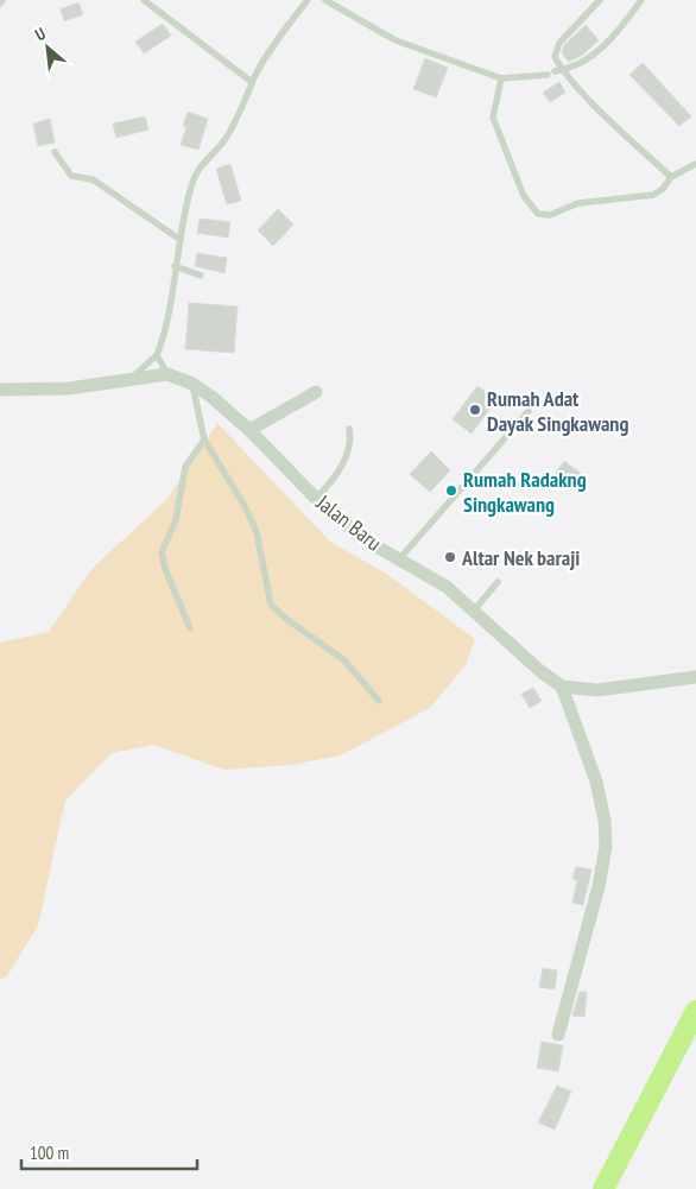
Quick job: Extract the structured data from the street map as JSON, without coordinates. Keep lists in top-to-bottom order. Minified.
{"streets":{"street":["Jalan Baru"]},"places":["Rumah Adat Dayak Singkawang","Rumah Radakng Singkawang","Altar Nek baraji"],"scale_bar":"100 m","north":"top left"}
